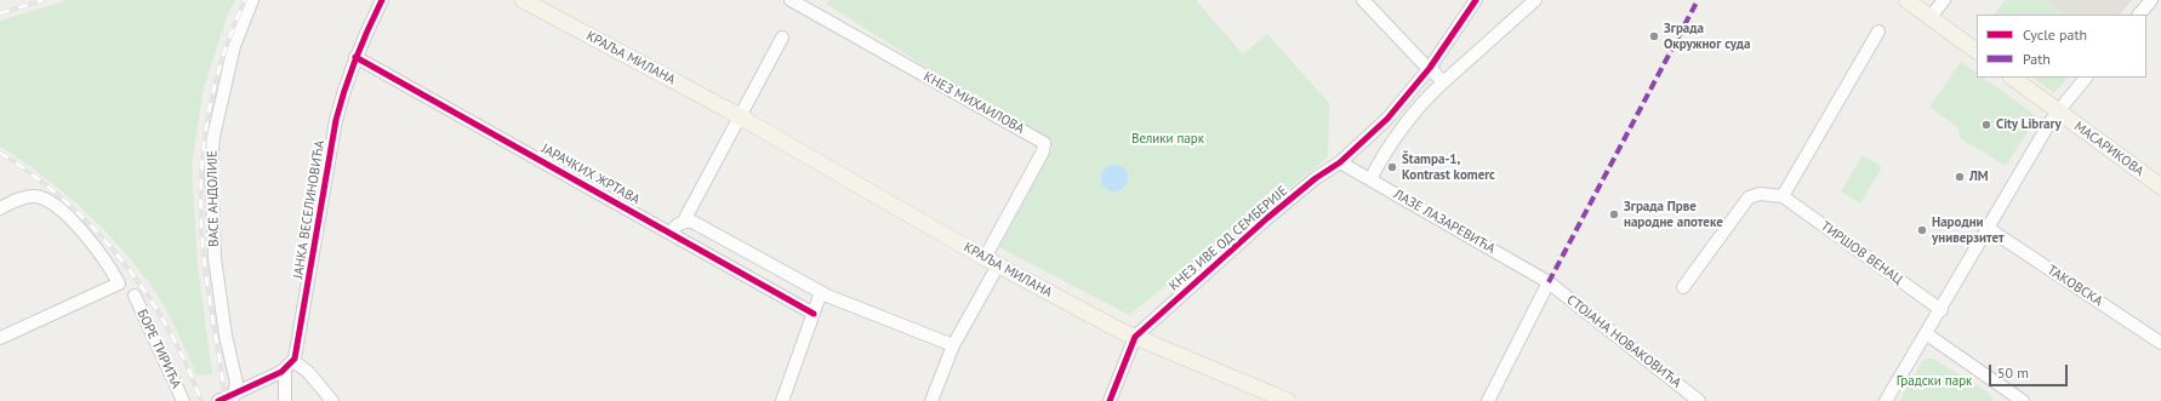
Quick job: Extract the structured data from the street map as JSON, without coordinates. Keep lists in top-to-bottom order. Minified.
{"streets":{"main road":["КРАЉА МИЛАНА","МАСАРИКОВА"],"street":["КНЕЗ МИХАИЛОВА","ЈАРАЧКИХ ЖРТАВА","ВАСЕ АНДОЛИЈЕ","ЈАНКА ВЕСЕЛИНОВИЋА","ЛАЗЕ ЛАЗАРЕВИЋА","КНЕЗ ИВЕ ОД СЕМБЕРИЈЕ","ТИРШОВ ВЕНАЦ","ТАКОВСКА","СТОЈАНА НОВАКОВИЋА","БОРЕ ТИРИЋА"]},"crossings":[["КРАЉА МИЛАНА","КНЕЗ МИХАИЛОВА"],["КРАЉА МИЛАНА","КНЕЗ ИВЕ ОД СЕМБЕРИЈЕ"],["ЈАРАЧКИХ ЖРТАВА","ЈАНКА ВЕСЕЛИНОВИЋА"],["ЛАЗЕ ЛАЗАРЕВИЋА","КНЕЗ ИВЕ ОД СЕМБЕРИЈЕ"],["ЛАЗЕ ЛАЗАРЕВИЋА","СТОЈАНА НОВАКОВИЋА"]],"parks":["Велики парк","Градски парк"],"places":["Зграда Окружног суда","City Library","Štampa-1, Kontrast komerc","ЛМ","Зграда Прве народне апотеке","Народни универзитет"],"legend":["Cycle path","Path"],"scale_bar":"50 m"}
